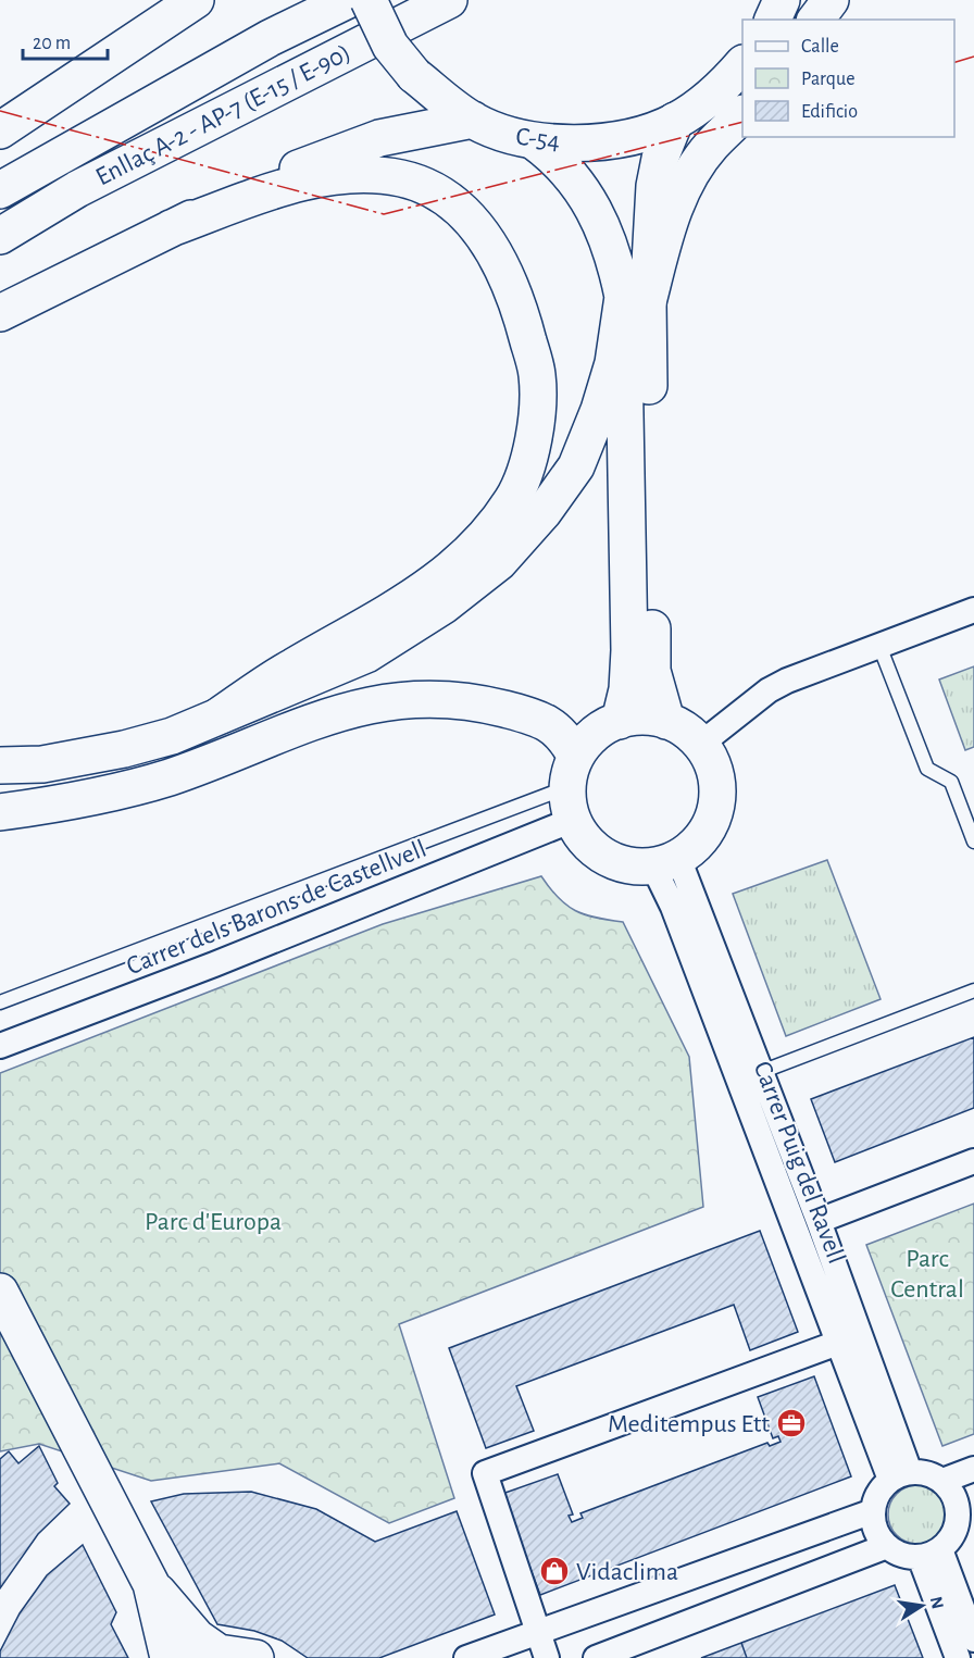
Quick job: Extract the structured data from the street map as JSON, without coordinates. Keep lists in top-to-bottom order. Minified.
{"streets":{"main road":["Enllaç A-2 - AP-7 (E-15 / E-90)","C-54"],"street":["Carrer dels Barons de Castellvell","Carrer Puig del Ravell"]},"crossings":[["Carrer dels Barons de Castellvell","Carrer Puig del Ravell"]],"parks":["Parc d'Europa","Parc Central"],"places":{"office":["Meditempus Ett"],"shop":["Vidaclima"]},"legend":["Calle","Parque","Edificio"],"scale_bar":"20 m","north":"right"}
